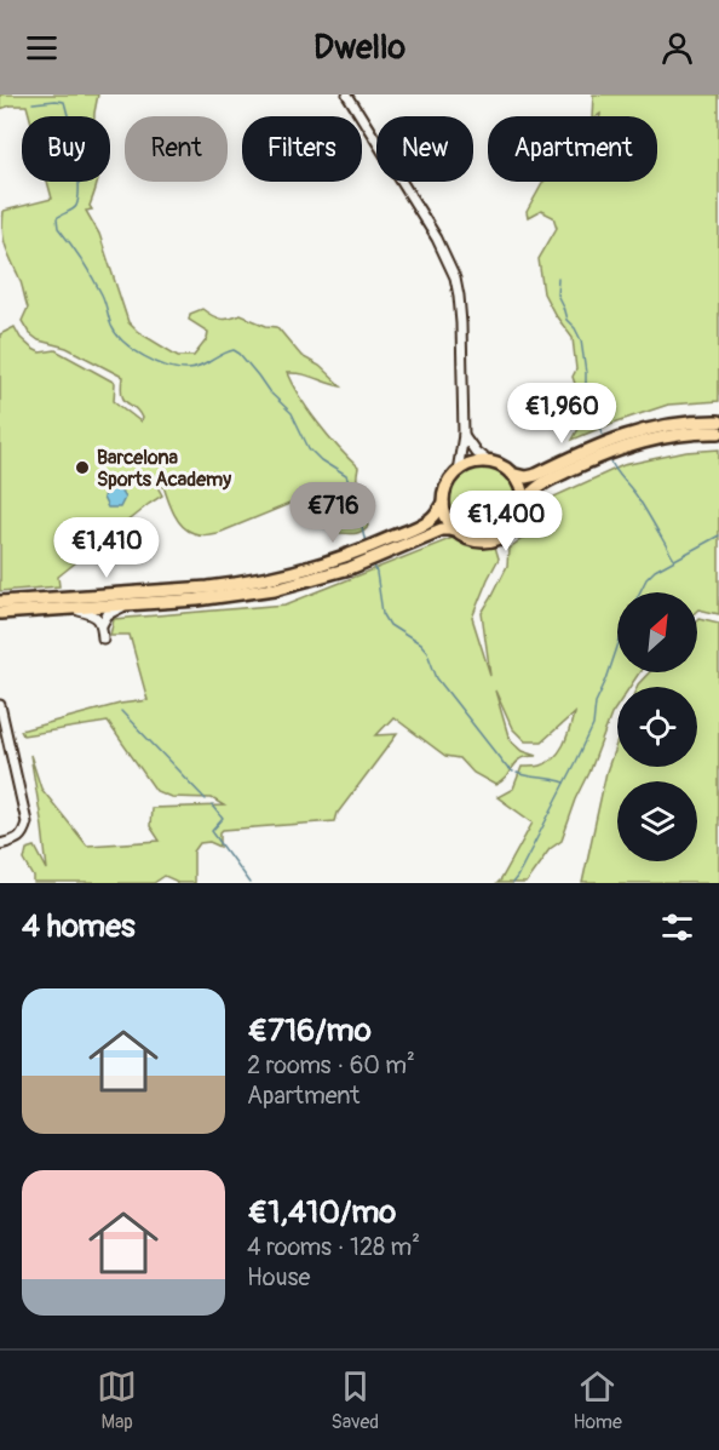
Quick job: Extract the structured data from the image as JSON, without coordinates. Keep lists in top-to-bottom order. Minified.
{"places":["Barcelona Sports Academy"],"north":"top right","page":{"header":"Dwello","chip":["Buy","Rent","Filters","New","Apartment"],"price":["€1,960","€716","€1,400","€1,410"],"heading":"4 homes","list":[{"name":"€716/mo","note":"2 rooms · 60 m² · Apartment"},{"name":"€1,410/mo","note":"4 rooms · 128 m² · House"}],"tabs":["Map","Saved","Home"]}}
